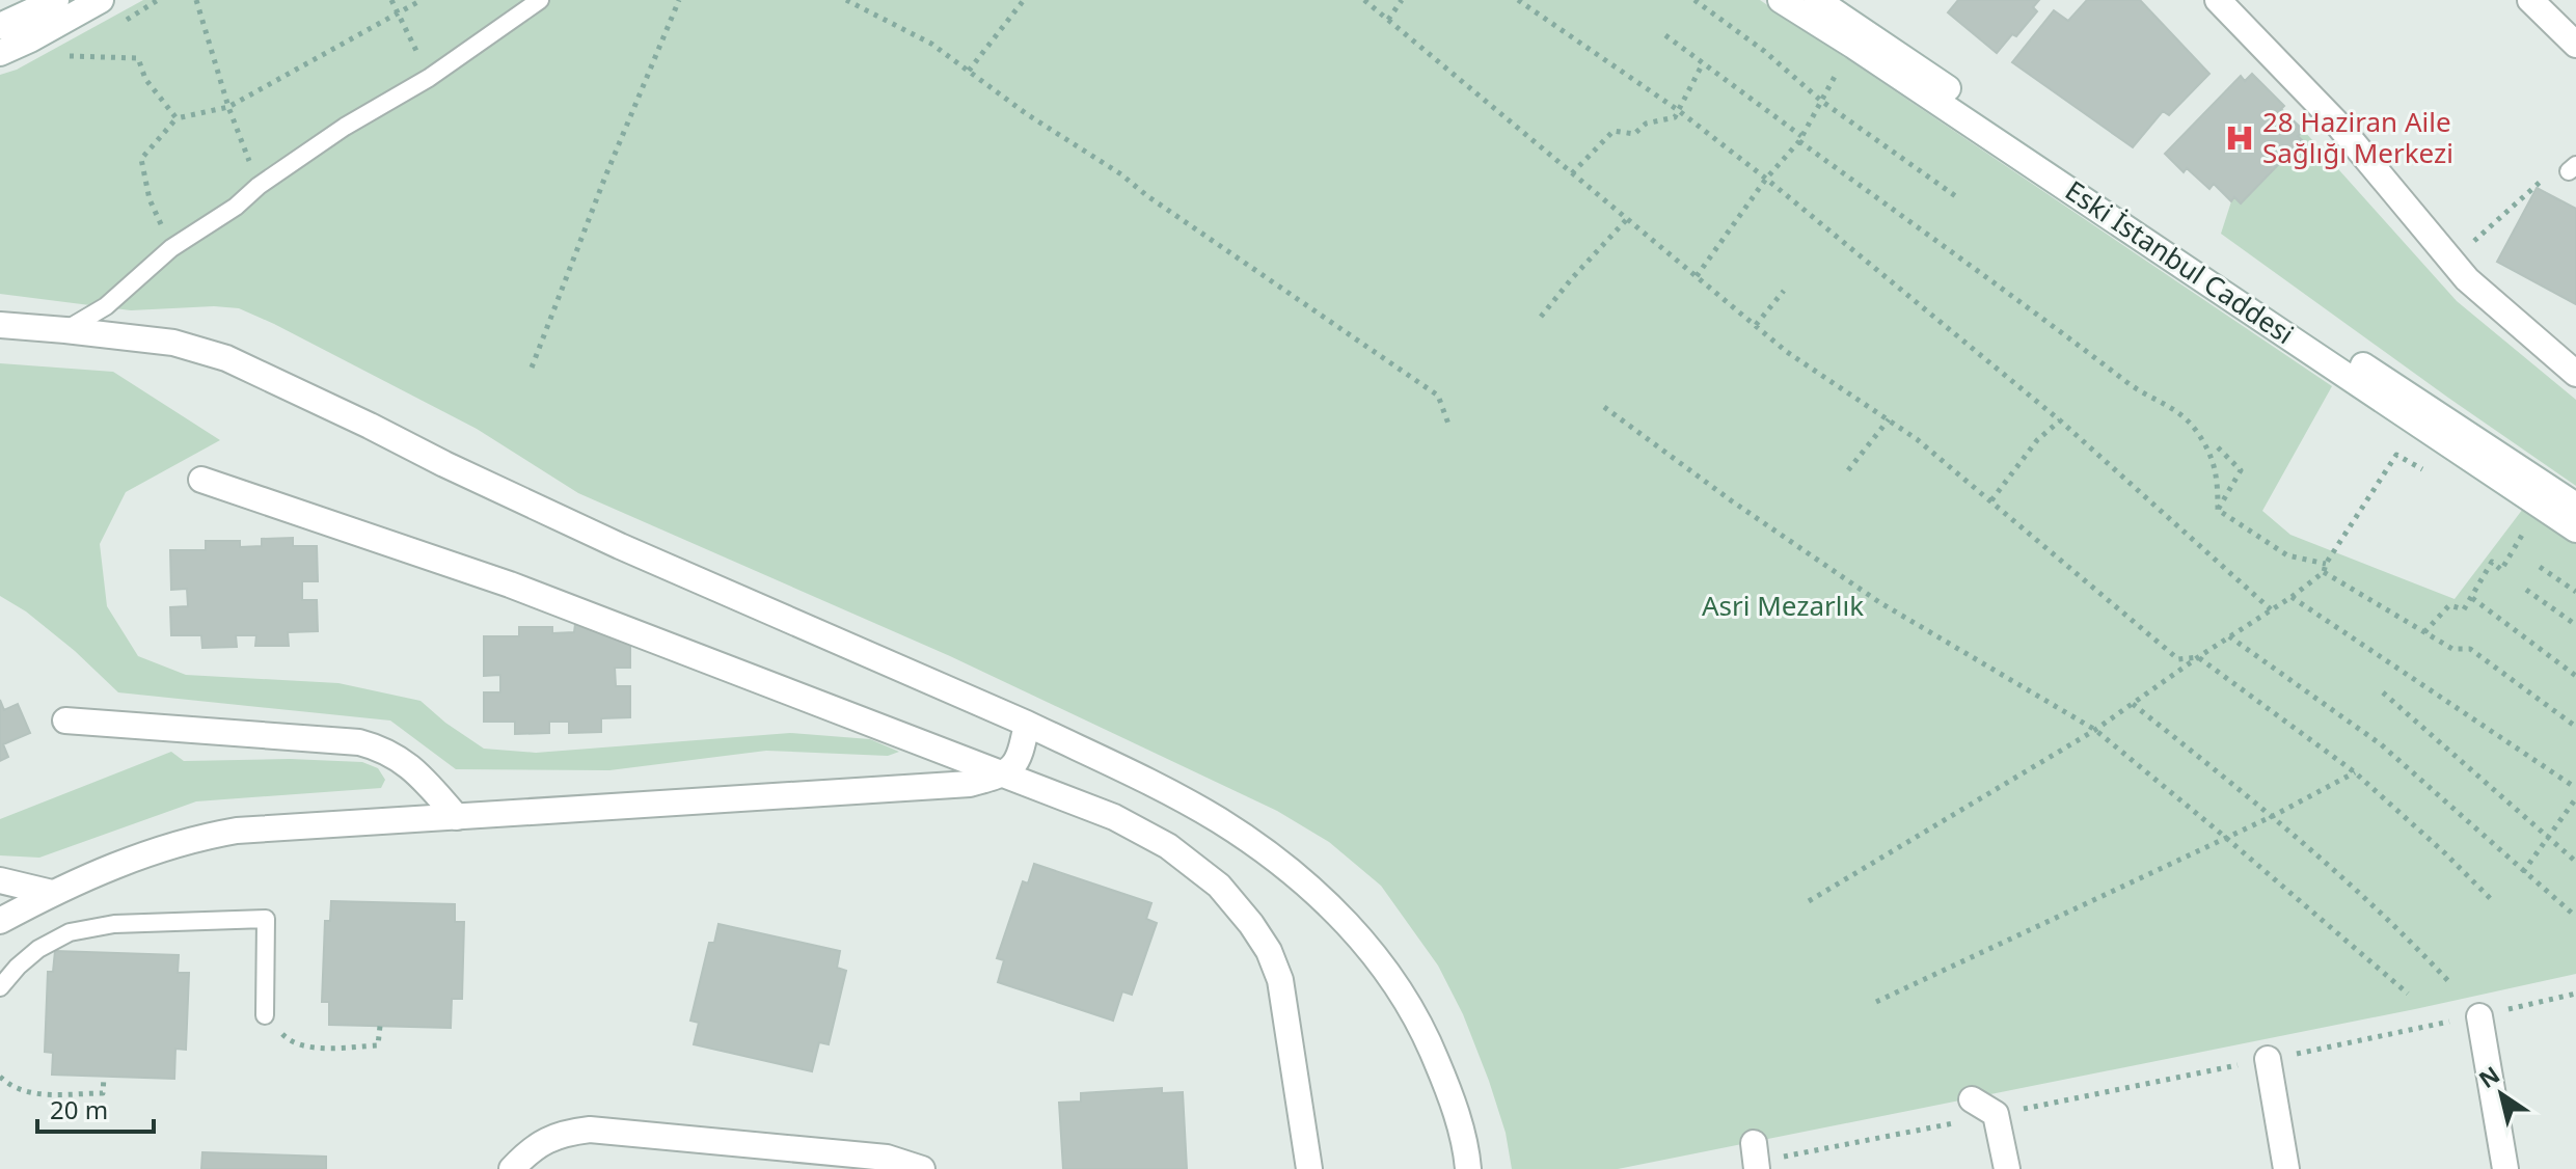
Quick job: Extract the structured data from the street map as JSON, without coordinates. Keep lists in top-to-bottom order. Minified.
{"streets":{"street":["Eski İstanbul Caddesi"]},"parks":["Asri Mezarlık"],"places":{"hospital":["28 Haziran Aile Sağlığı Merkezi"]},"scale_bar":"20 m","north":"top left"}
